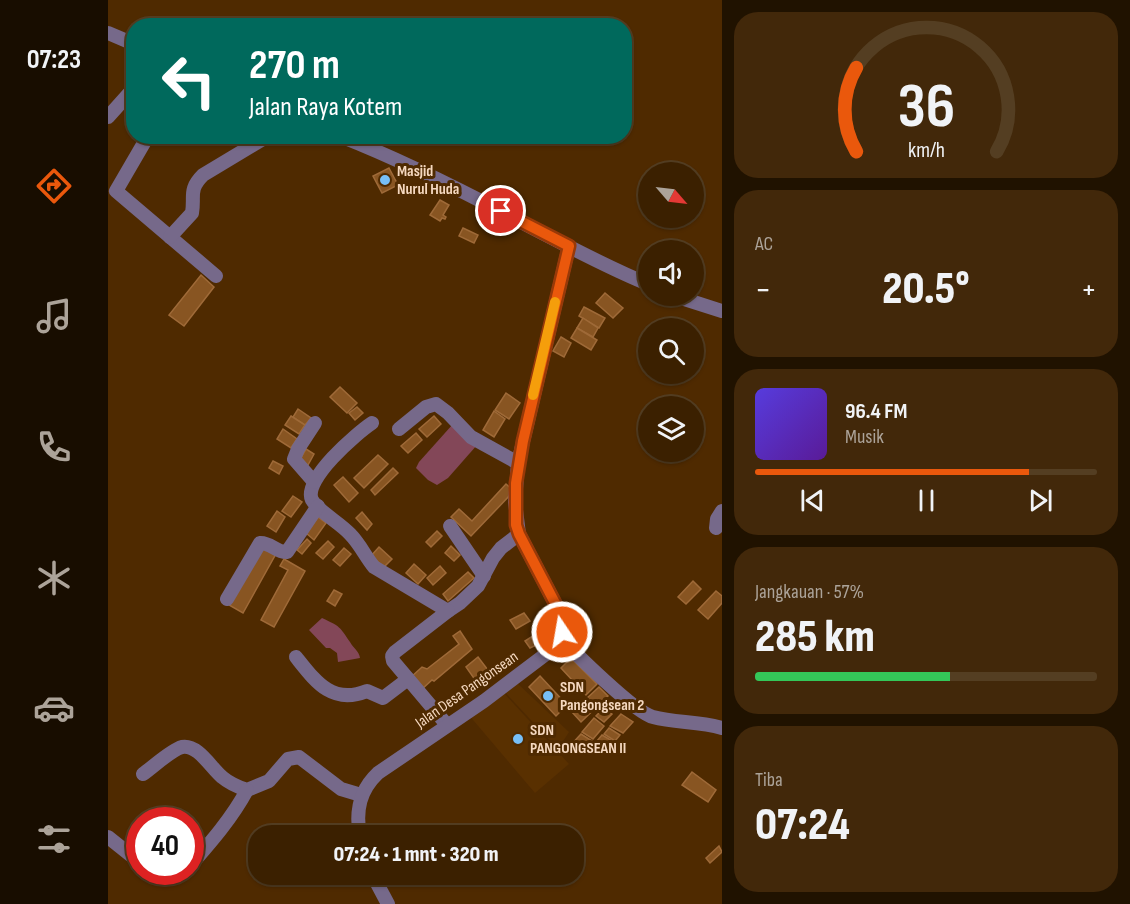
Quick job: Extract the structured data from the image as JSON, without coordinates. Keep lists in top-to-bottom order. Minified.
{"streets":{"street":["Jalan Desa Pangonsean"]},"places":["Masjid Nurul Huda","SDN Pangongsean 2","SDN PANGONGSEAN II"],"north":"bottom right","page":{"tabs":"07:23","turn":["270 m","Jalan Raya Kotem"],"tile":["AC",["Jangkauan · 57%","285 km"],["Tiba","07:24"]],"heat":["−","20.5°","+"],"song":["96.4 FM","Musik"],"limit":"40","trip":"07:24 · 1 mnt · 320 m","gauge":["36","km/h"]}}
